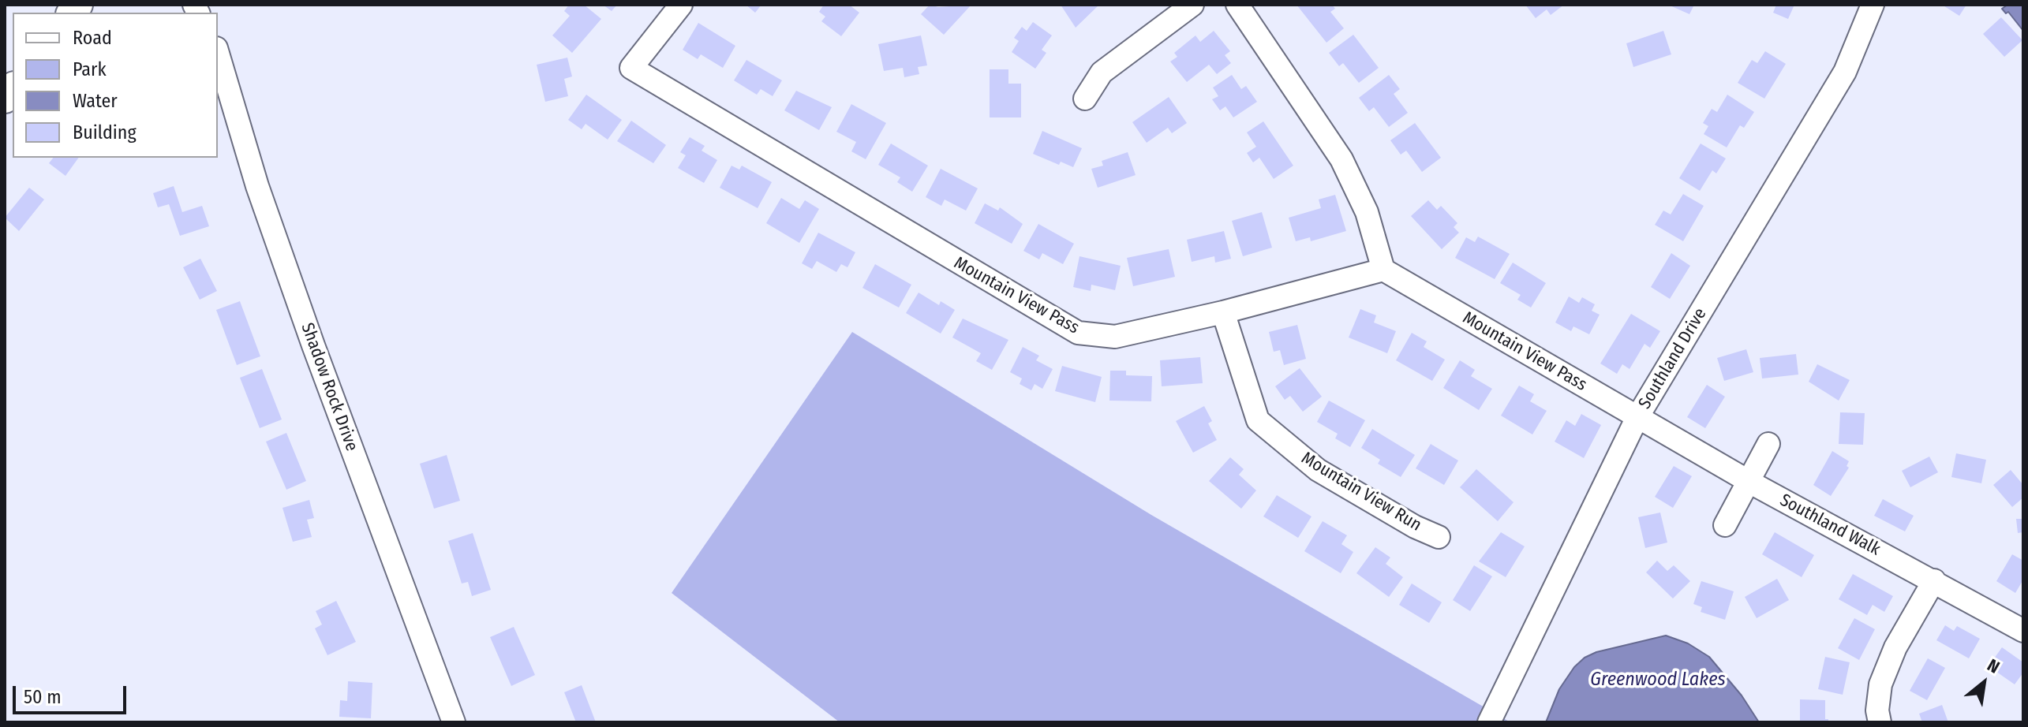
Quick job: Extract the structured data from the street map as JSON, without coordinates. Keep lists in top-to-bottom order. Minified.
{"streets":{"street":["Mountain View Pass","Southland Drive","Shadow Rock Drive","Mountain View Run","Southland Walk"]},"crossings":[["Mountain View Pass","Southland Drive"],["Mountain View Pass","Mountain View Run"],["Mountain View Pass","Southland Walk"],["Southland Drive","Southland Walk"]],"water":["Greenwood Lakes"],"legend":["Road","Park","Water","Building"],"scale_bar":"50 m","north":"top right"}
